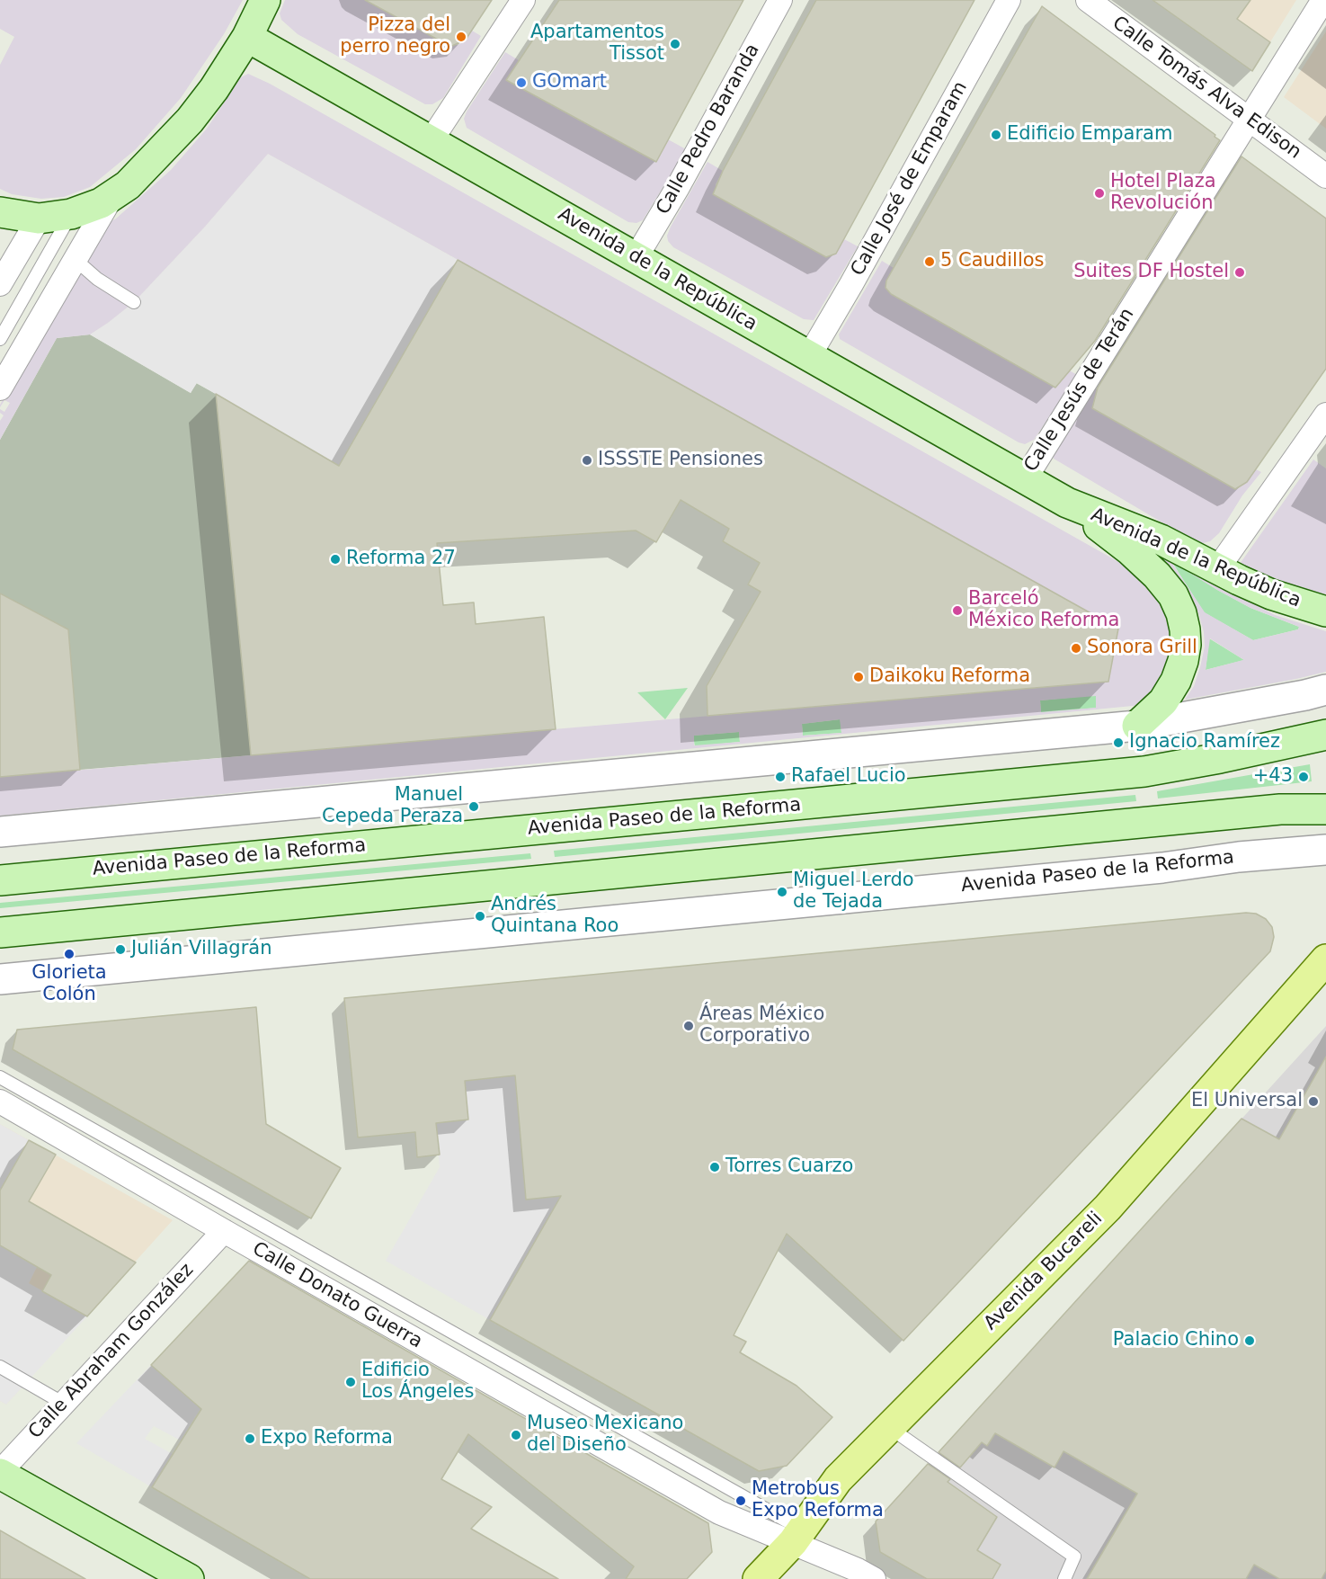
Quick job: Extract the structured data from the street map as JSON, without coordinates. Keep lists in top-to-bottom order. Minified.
{"streets":{"main road":["Avenida de la República","Avenida Paseo de la Reforma","Avenida Bucareli"],"street":["Calle Tomás Alva Edison","Calle Pedro Baranda","Calle José de Emparam","Calle Jesús de Terán","Calle Donato Guerra","Calle Abraham González"]},"crossings":[["Calle Tomás Alva Edison","Calle Jesús de Terán"],["Calle Pedro Baranda","Avenida de la República"],["Calle José de Emparam","Avenida de la República"],["Avenida de la República","Calle Jesús de Terán"],["Avenida Bucareli","Calle Donato Guerra"],["Calle Donato Guerra","Calle Abraham González"]],"places":["Pizza del perro negro","Apartamentos Tissot","GOmart","Edificio Emparam","Hotel Plaza Revolución","5 Caudillos","Suites DF Hostel","ISSSTE Pensiones","Reforma 27","Barceló México Reforma","Sonora Grill","Daikoku Reforma","Ignacio Ramírez","Rafael Lucio","+43","Manuel Cepeda Peraza","Miguel Lerdo de Tejada","Andrés Quintana Roo","Julián Villagrán","Glorieta Colón","Áreas México Corporativo","El Universal","Torres Cuarzo","Palacio Chino","Edificio Los Ángeles","Museo Mexicano del Diseño","Expo Reforma","Metrobus Expo Reforma"]}
